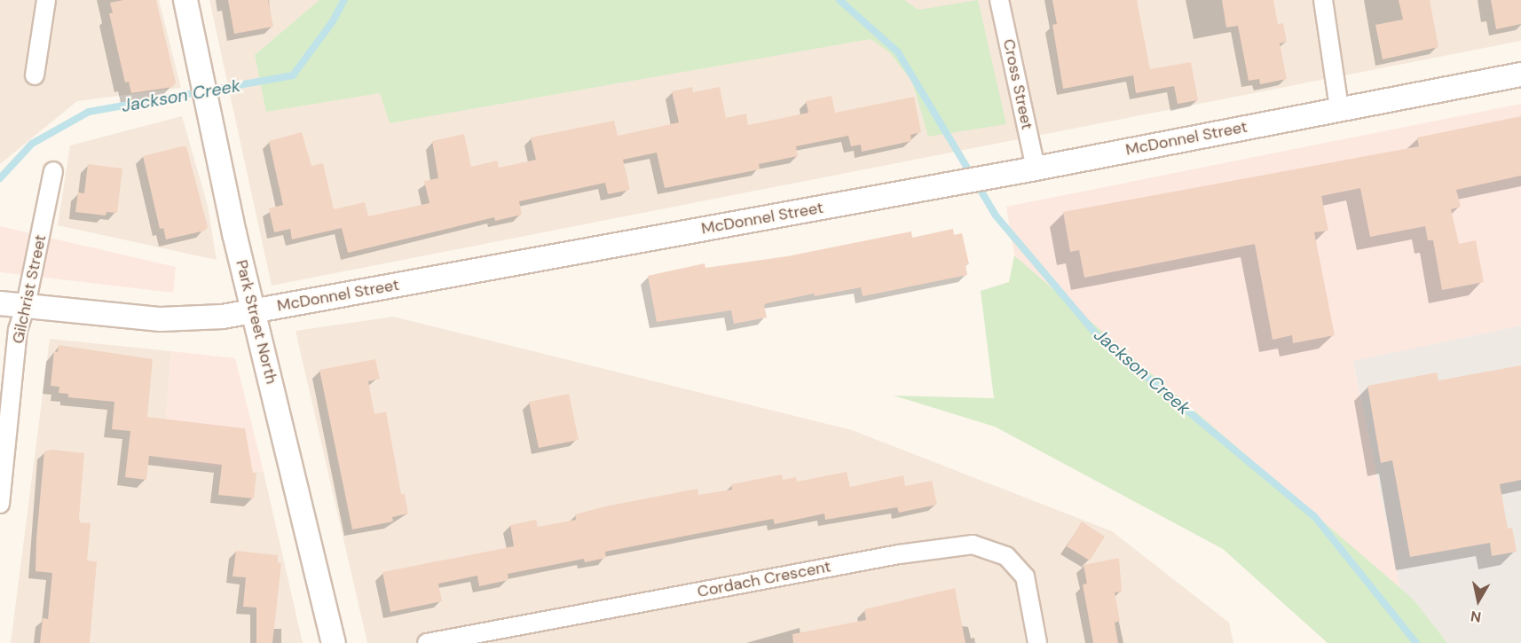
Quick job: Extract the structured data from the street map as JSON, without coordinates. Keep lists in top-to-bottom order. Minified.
{"streets":{"street":["Cross Street","McDonnel Street","Gilchrist Street","Park Street North","Cordach Crescent"]},"crossings":[["Cross Street","McDonnel Street"],["McDonnel Street","Gilchrist Street"],["McDonnel Street","Park Street North"]],"water":["Jackson Creek"],"north":"bottom"}
